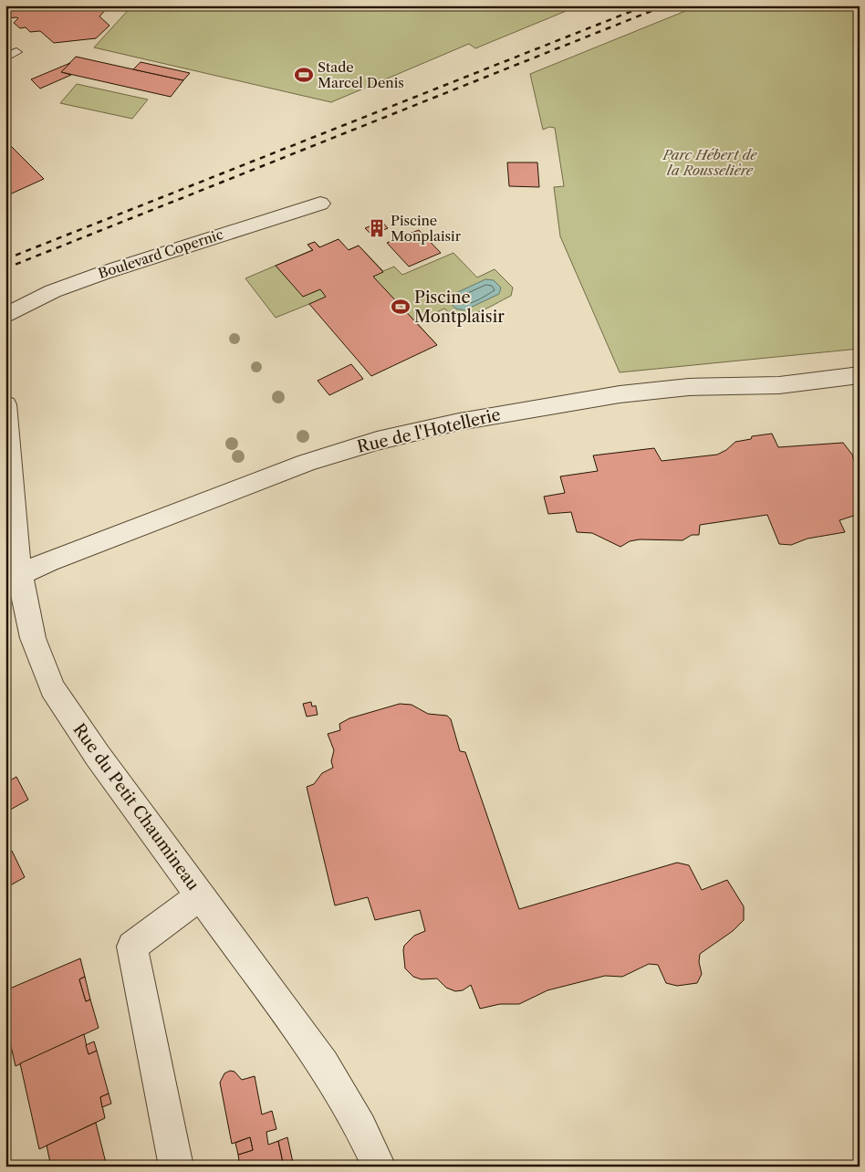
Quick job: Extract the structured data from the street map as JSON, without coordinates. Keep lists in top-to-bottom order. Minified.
{"streets":{"street":["Boulevard Copernic","Rue de l'Hotellerie","Rue du Petit Chaumineau"]},"crossings":[["Rue de l'Hotellerie","Rue du Petit Chaumineau"]],"parks":["Parc Hébert de la Rousselière"],"places":{"sports":["Stade Marcel Denis","Piscine Montplaisir"],"building":["Piscine Monplaisir"]}}
